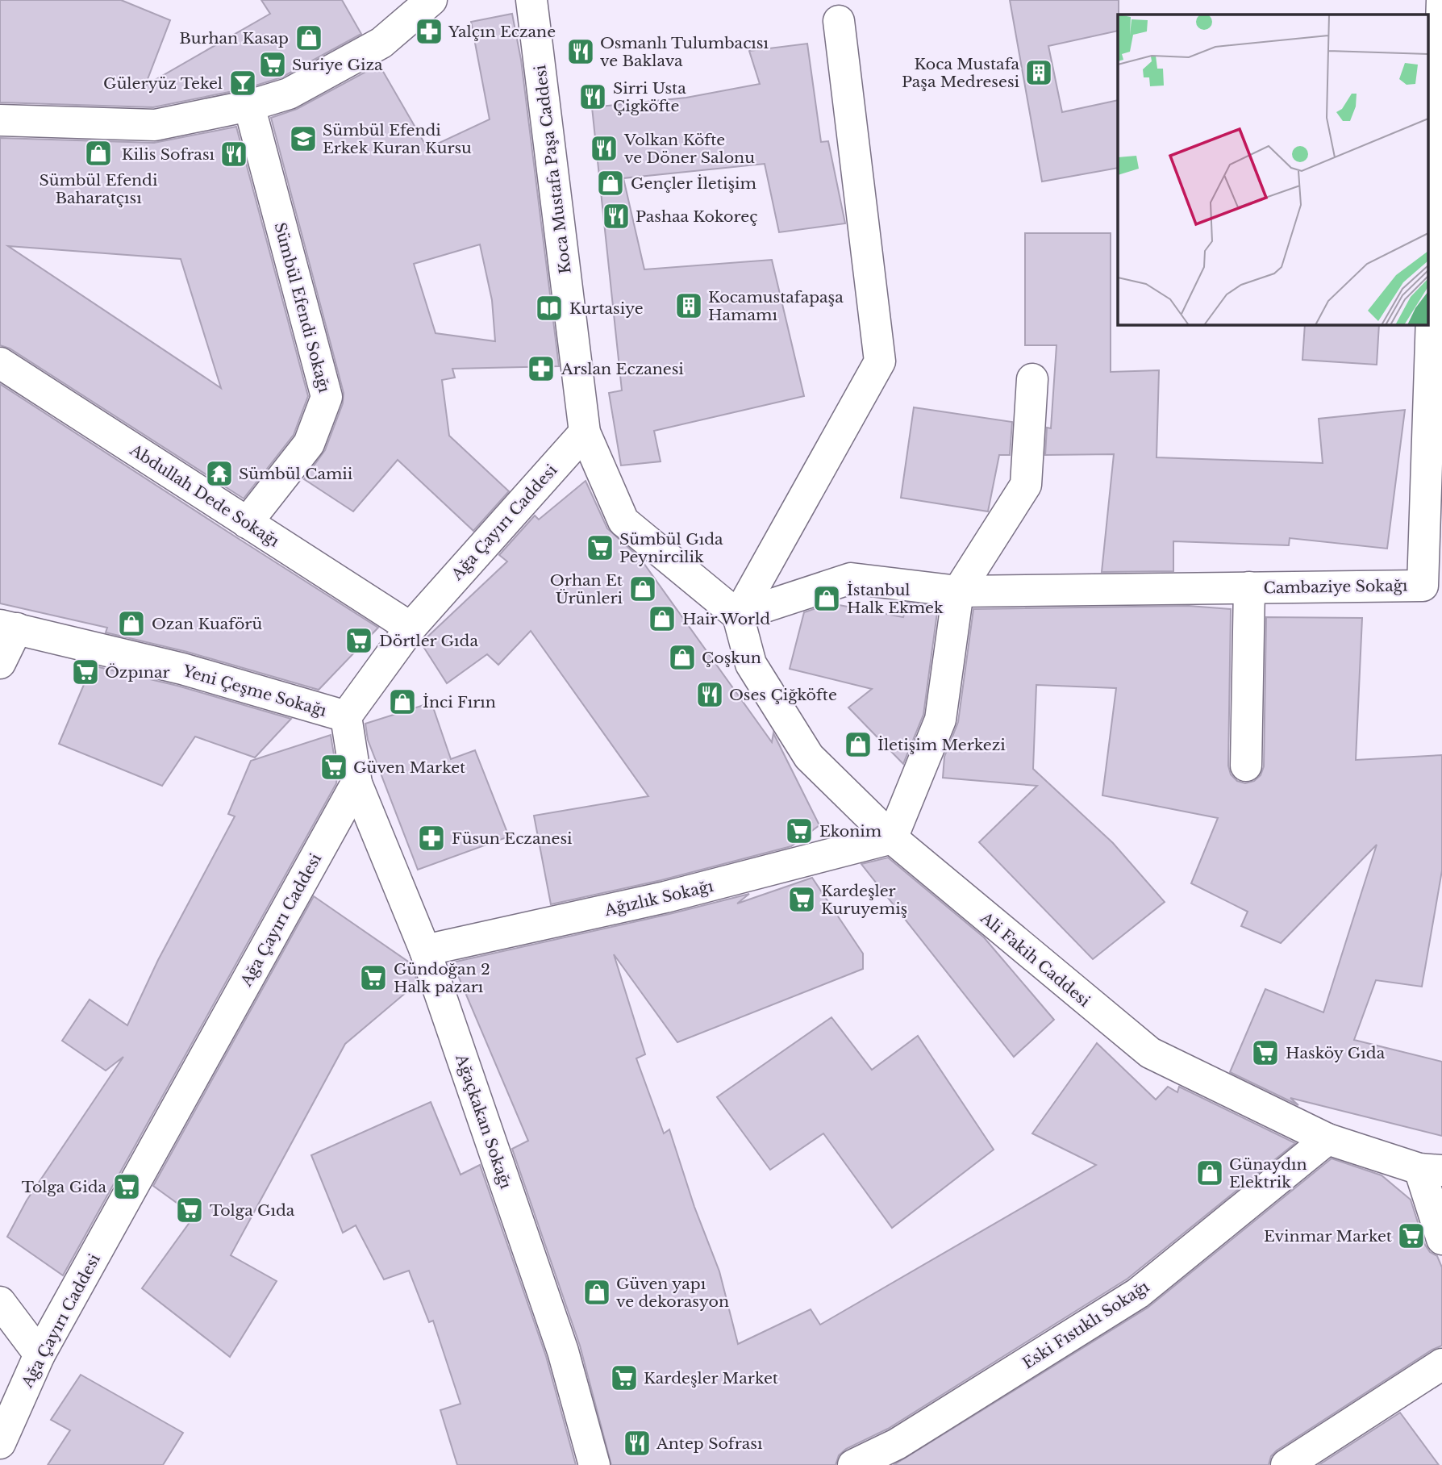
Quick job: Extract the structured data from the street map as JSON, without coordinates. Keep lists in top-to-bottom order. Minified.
{"streets":{"street":["Koca Mustafa Paşa Caddesi","Sümbül Efendi Sokağı","Abdullah Dede Sokağı","Ağa Çayırı Caddesi","Cambaziye Sokağı","Yeni Çeşme Sokağı","Ağızlık Sokağı","Ali Fakih Caddesi","Ağaçkakan Sokağı","Eski Fıstıklı Sokağı"]},"crossings":[["Koca Mustafa Paşa Caddesi","Ağa Çayırı Caddesi"],["Koca Mustafa Paşa Caddesi","Cambaziye Sokağı"],["Koca Mustafa Paşa Caddesi","Ali Fakih Caddesi"],["Sümbül Efendi Sokağı","Abdullah Dede Sokağı"],["Abdullah Dede Sokağı","Ağa Çayırı Caddesi"],["Ağa Çayırı Caddesi","Yeni Çeşme Sokağı"],["Ağa Çayırı Caddesi","Ağaçkakan Sokağı"],["Cambaziye Sokağı","Ali Fakih Caddesi"],["Ağızlık Sokağı","Ali Fakih Caddesi"],["Ağızlık Sokağı","Ağaçkakan Sokağı"],["Ali Fakih Caddesi","Eski Fıstıklı Sokağı"]],"places":{"pharmacy":["Yalçın Eczane","Arslan Eczanesi","Füsun Eczanesi"],"shop":["Burhan Kasap","Sümbül Efendi Baharatçısı","Gençler İletişim","Orhan Et Ürünleri","İstanbul Halk Ekmek","Hair World","Ozan Kuaförü","Çoşkun","İnci Fırın","İletişim Merkezi","Günaydın Elektrik","Güven yapı ve dekorasyon"],"restaurant":["Osmanlı Tulumbacısı ve Baklava","Sirri Usta Çigköfte","Volkan Köfte ve Döner Salonu","Kilis Sofrası","Pashaa Kokoreç","Oses Çiğköfte","Antep Sofrası"],"supermarket":["Suriye Giza","Sümbül Gıda Peynircilik","Dörtler Gıda","Özpınar","Güven Market","Ekonim","Kardeşler Kuruyemiş","Gündoğan 2 Halk pazarı","Hasköy Gıda","Tolga Gida","Tolga Gıda","Evinmar Market","Kardeşler Market"],"building":["Koca Mustafa Paşa Medresesi","Kocamustafapaşa Hamamı"],"bar":["Güleryüz Tekel"],"school or university":["Sümbül Efendi Erkek Kuran Kursu"],"library":["Kurtasiye"],"temple":["Sümbül Camii"]}}
